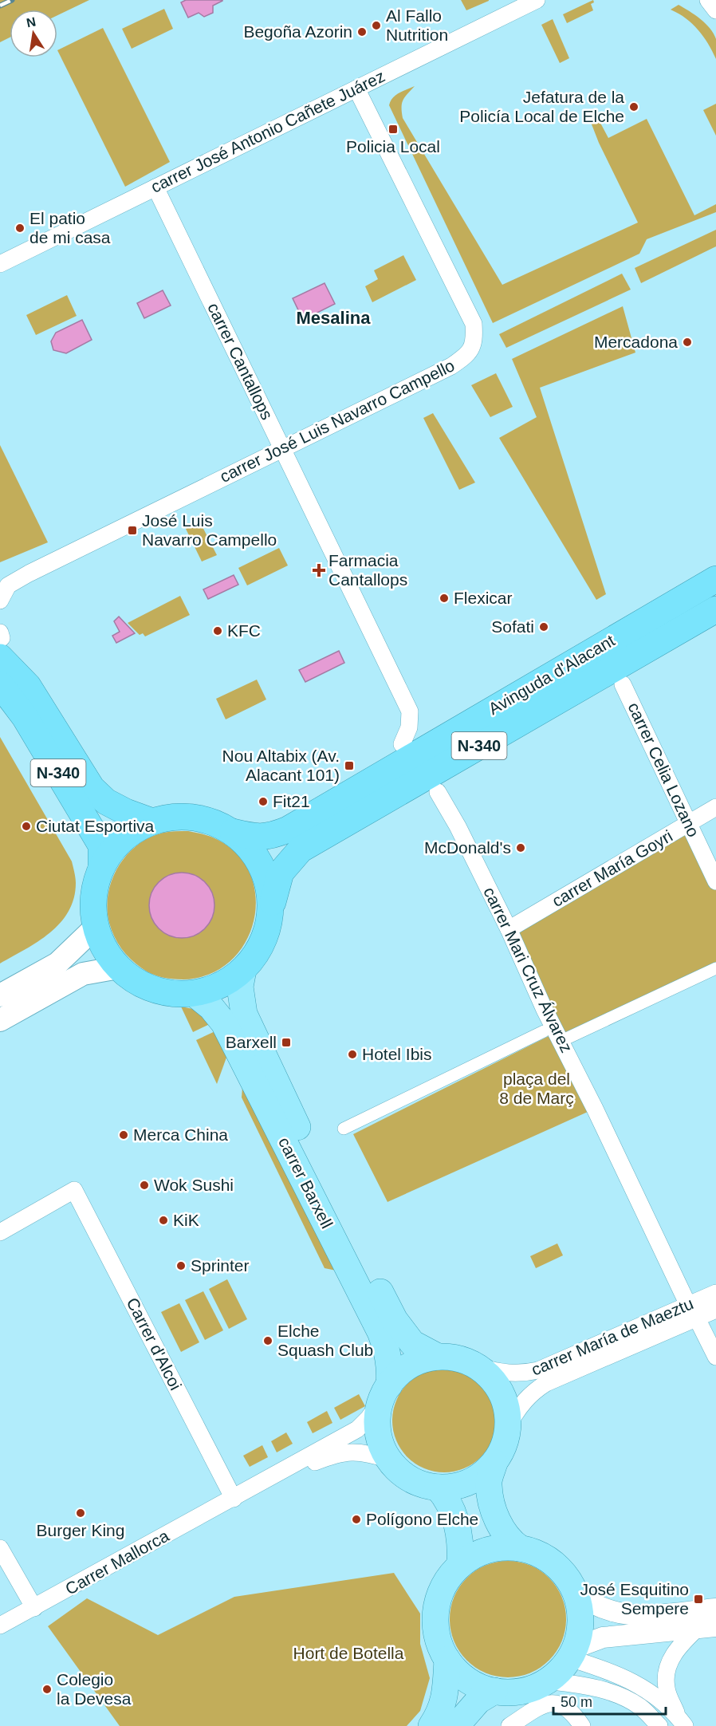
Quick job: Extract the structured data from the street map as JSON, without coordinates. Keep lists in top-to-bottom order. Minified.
{"streets":{"highway":["Avinguda d'Alacant","N-340"],"main road":["carrer Barxell"],"street":["carrer José Antonio Cañete Juárez","carrer Cantallops","carrer José Luis Navarro Campello","carrer Celia Lozano","carrer María Goyri","carrer Mari Cruz Álvarez","carrer María de Maeztu","Carrer d'Alcoi","Carrer Mallorca"]},"crossings":[["carrer José Antonio Cañete Juárez","carrer Cantallops"],["carrer José Antonio Cañete Juárez","carrer José Luis Navarro Campello"],["carrer Cantallops","carrer José Luis Navarro Campello"],["Avinguda d'Alacant","N-340"],["N-340","carrer Barxell"],["carrer Celia Lozano","carrer María Goyri"],["carrer María Goyri","carrer Mari Cruz Álvarez"],["carrer Mari Cruz Álvarez","carrer María de Maeztu"],["carrer Barxell","carrer María de Maeztu"],["carrer Barxell","Carrer Mallorca"],["carrer María de Maeztu","Carrer Mallorca"],["Carrer d'Alcoi","Carrer Mallorca"]],"districts":["Mesalina"],"parks":["plaça del 8 de Març","Hort de Botella"],"places":{"other":["Al Fallo Nutrition","Begoña Azorin","Jefatura de la Policía Local de Elche","El patio de mi casa","Mercadona","Flexicar","Sofati","KFC","Fit21","Ciutat Esportiva","McDonald's","Hotel Ibis","Merca China","Wok Sushi","KiK","Sprinter","Elche Squash Club","Burger King","Polígono Elche","Colegio la Devesa"],"transit":["Policia Local","José Luis Navarro Campello","Nou Altabix (Av. Alacant 101)","Barxell","José Esquitino Sempere"],"health":["Farmacia Cantallops"]},"scale_bar":"50 m","north":"top"}
